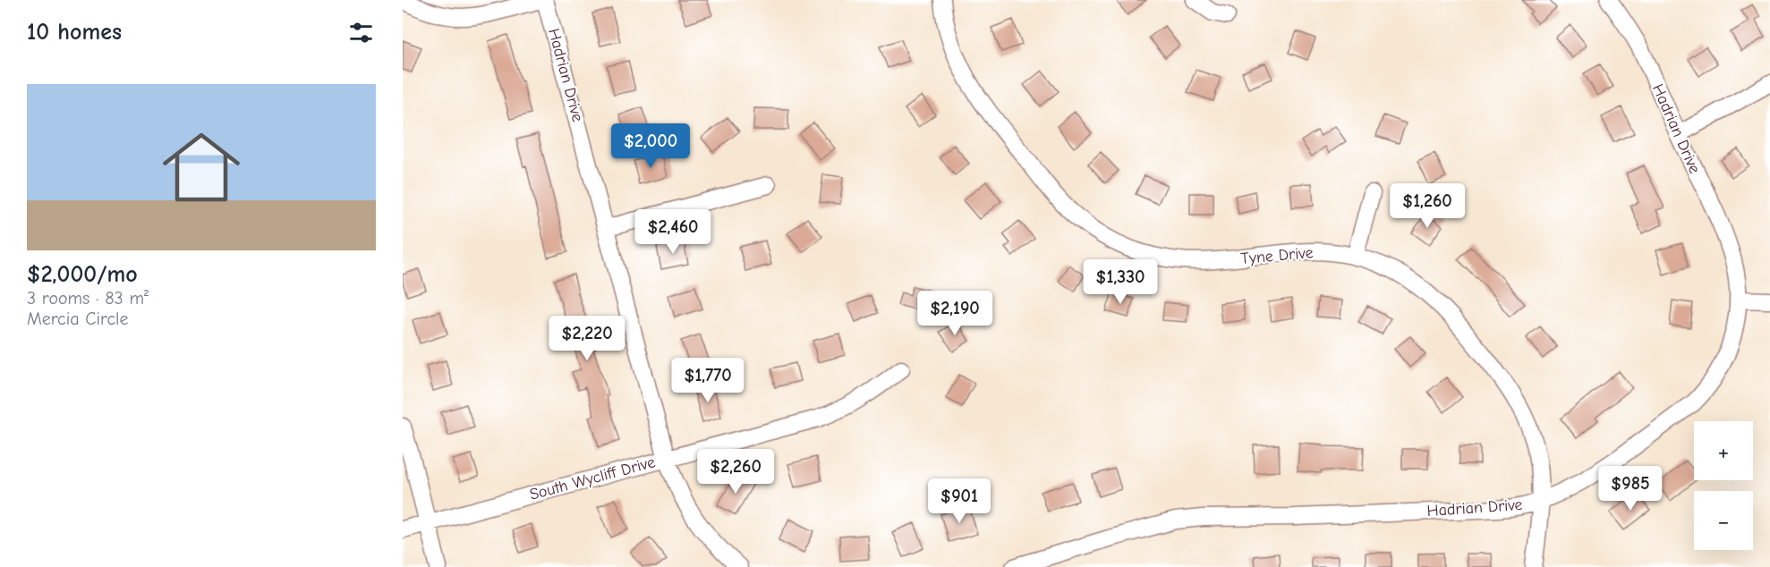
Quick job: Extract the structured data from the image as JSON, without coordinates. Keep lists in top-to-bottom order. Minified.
{"streets":{"street":["Hadrian Drive","Tyne Drive","South Wycliff Drive"]},"crossings":[["Hadrian Drive","Tyne Drive"],["Hadrian Drive","South Wycliff Drive"]],"page":{"heading":"10 homes","list":[{"name":"$2,000/mo","note":"3 rooms · 83 m² · Mercia Circle"}],"price":["$2,000","$1,260","$2,460","$1,330","$2,190","$2,220","$1,770","$2,260","$985","$901"],"map_buttons":["+","−"]}}
